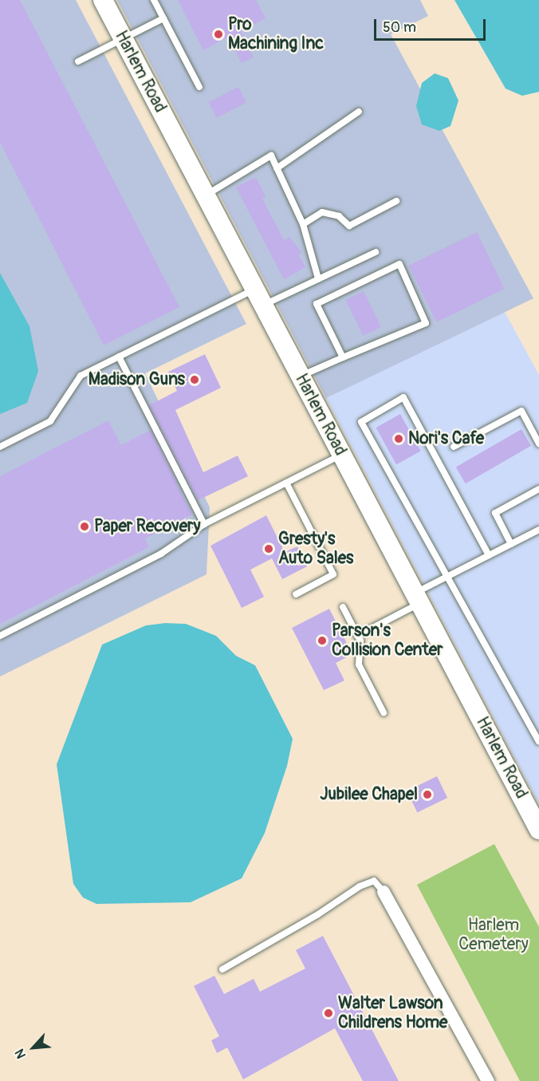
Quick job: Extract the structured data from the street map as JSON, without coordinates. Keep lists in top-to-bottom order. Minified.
{"streets":{"main road":["Harlem Road"]},"parks":["Harlem Cemetery"],"places":["Pro Machining Inc","Madison Guns","Nori's Cafe","Paper Recovery","Gresty's Auto Sales","Parson's Collision Center","Jubilee Chapel","Walter Lawson Childrens Home"],"scale_bar":"50 m","north":"bottom left"}
